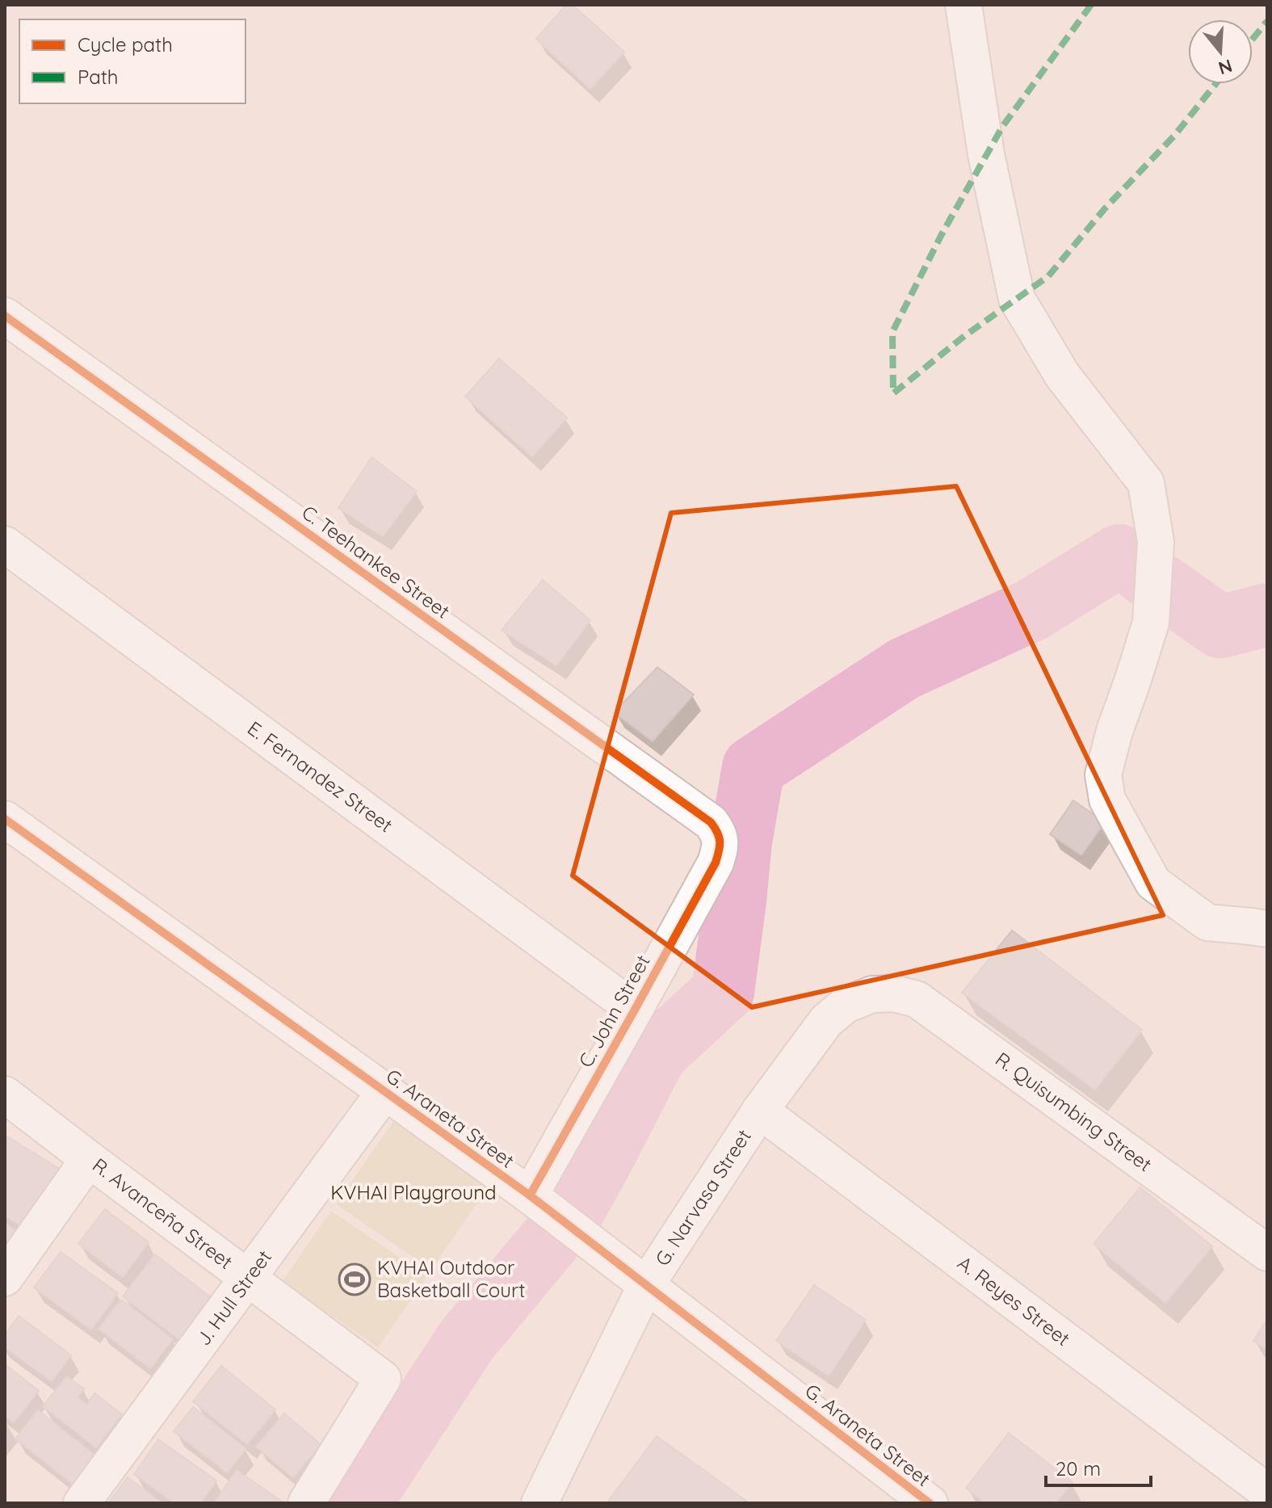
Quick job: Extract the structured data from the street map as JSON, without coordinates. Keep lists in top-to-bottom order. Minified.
{"streets":{"street":["C. Teehankee Street","E. Fernandez Street","C. John Street","R. Quisumbing Street","G. Araneta Street","G. Narvasa Street","R. Avanceña Street","J. Hull Street","A. Reyes Street"]},"crossings":[["C. Teehankee Street","C. John Street"],["E. Fernandez Street","C. John Street"],["C. John Street","G. Araneta Street"],["R. Quisumbing Street","G. Narvasa Street"],["G. Araneta Street","G. Narvasa Street"],["G. Araneta Street","J. Hull Street"],["G. Narvasa Street","A. Reyes Street"],["R. Avanceña Street","J. Hull Street"]],"parks":["KVHAI Playground"],"places":{"sports":["KVHAI Outdoor Basketball Court"]},"legend":["Cycle path","Path"],"scale_bar":"20 m","north":"bottom"}
